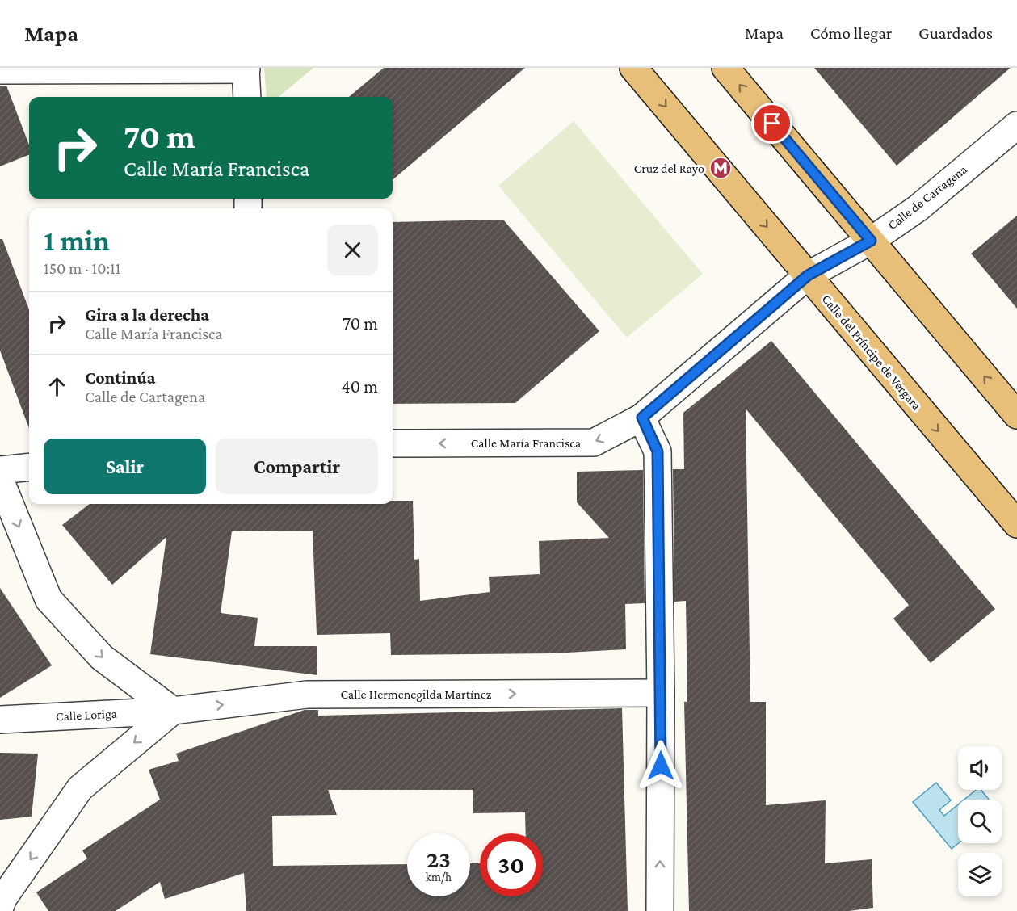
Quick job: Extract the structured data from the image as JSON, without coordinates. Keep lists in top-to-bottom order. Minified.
{"streets":{"main road":["Calle del Príncipe de Vergara"],"street":["Calle de Cartagena","Calle María Francisca","Calle Hermenegilda Martínez","Calle Loriga"]},"crossings":[["Calle de Cartagena","Calle del Príncipe de Vergara"],["Calle de Cartagena","Calle María Francisca"],["Calle del Príncipe de Vergara","Calle María Francisca"],["Calle Hermenegilda Martínez","Calle Loriga"]],"one_way":["Calle María Francisca","Calle Hermenegilda Martínez"],"places":{"metro station":["Cruz del Rayo"]},"page":{"header":"Mapa","nav":["Mapa","Cómo llegar","Guardados"],"turn":["70 m","Calle María Francisca"],"heading":["1 min","150 m · 10:11"],"list":[{"name":"Gira a la derecha","note":"Calle María Francisca","value":"70 m"},{"name":"Continúa","note":"Calle de Cartagena","value":"40 m"}],"buttons":["Salir","Compartir"],"speed":"23 km/h","limit":"30"}}
